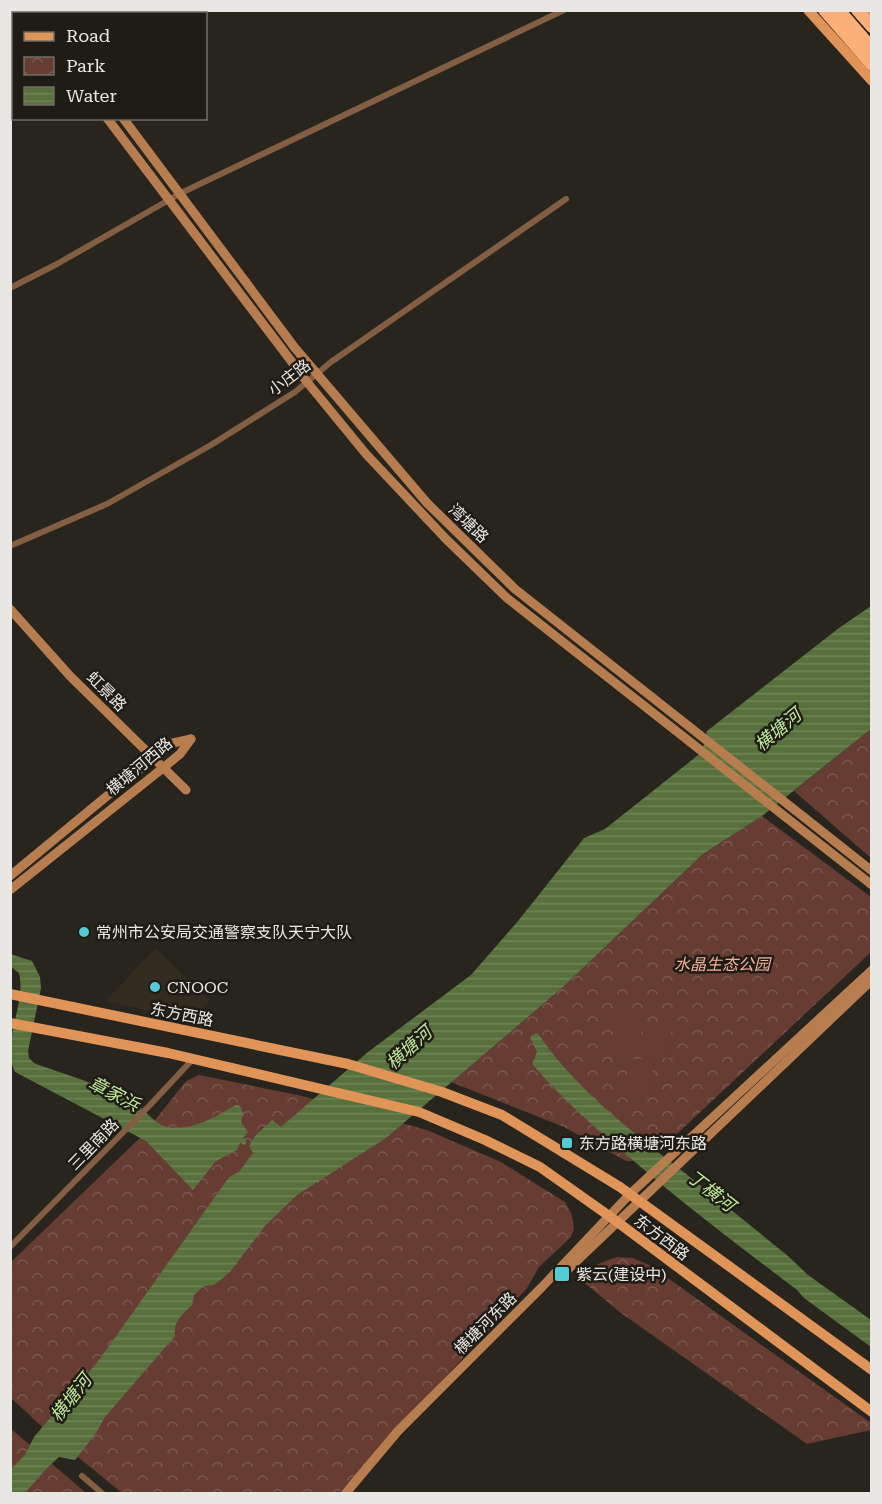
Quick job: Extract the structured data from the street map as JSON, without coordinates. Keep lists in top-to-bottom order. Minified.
{"streets":{"main road":["东方西路"],"street":["小庄路","湾塘路","虹景路","横塘河西路","三里南路","横塘河东路"]},"crossings":[["小庄路","湾塘路"],["虹景路","横塘河西路"],["东方西路","三里南路"],["东方西路","横塘河东路"]],"water":["横塘河","章家浜","丁横河"],"parks":["水晶生态公园"],"places":{"other":["常州市公安局交通警察支队天宁大队","CNOOC"],"transit":["东方路横塘河东路","紫云(建设中)"]},"legend":["Road","Park","Water"]}
